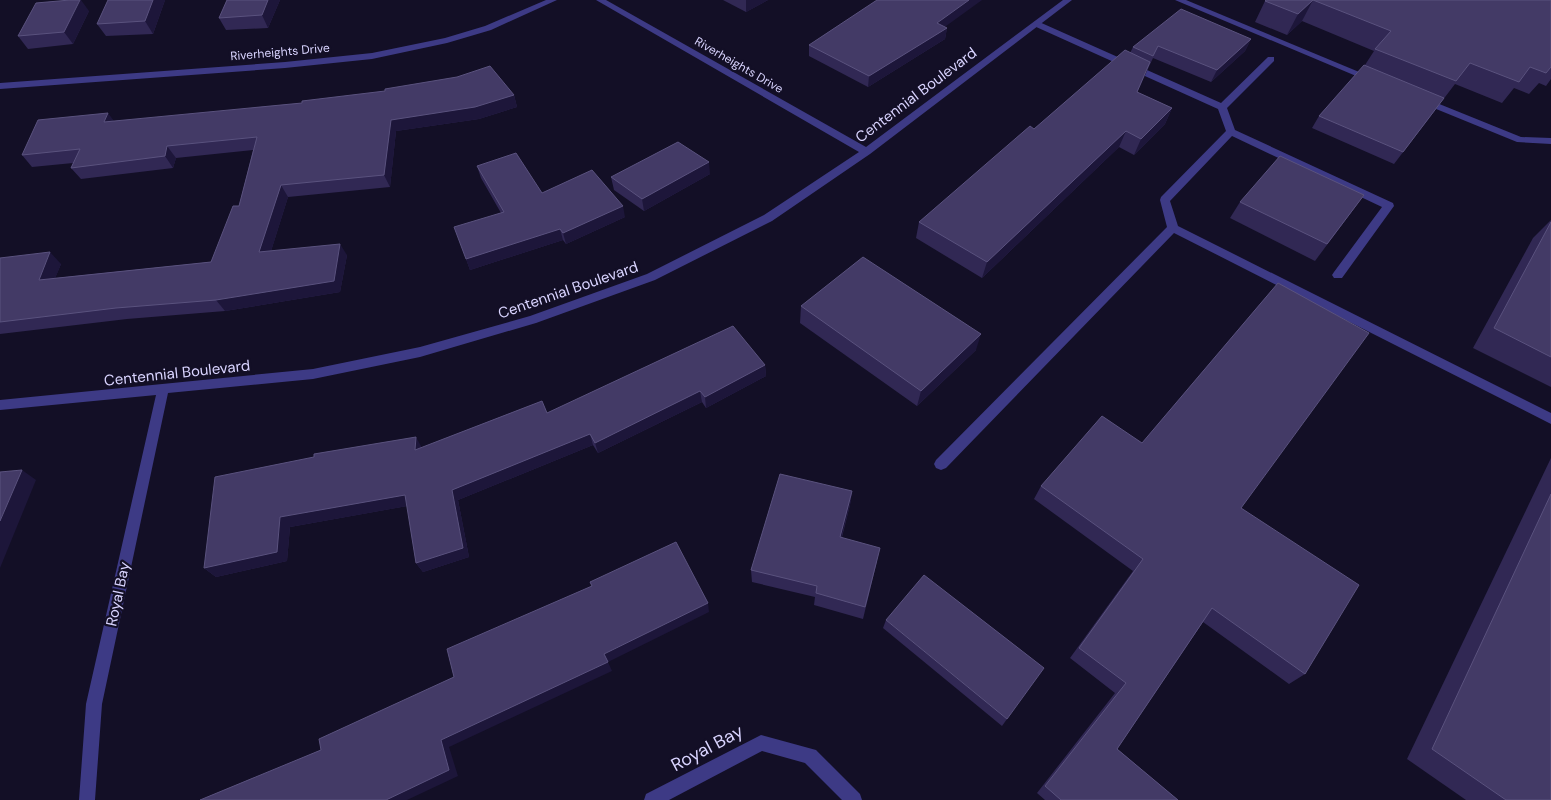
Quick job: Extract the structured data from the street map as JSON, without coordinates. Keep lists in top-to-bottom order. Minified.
{"streets":{"street":["Riverheights Drive","Centennial Boulevard","Royal Bay"]},"crossings":[["Riverheights Drive","Centennial Boulevard"],["Centennial Boulevard","Royal Bay"]]}
